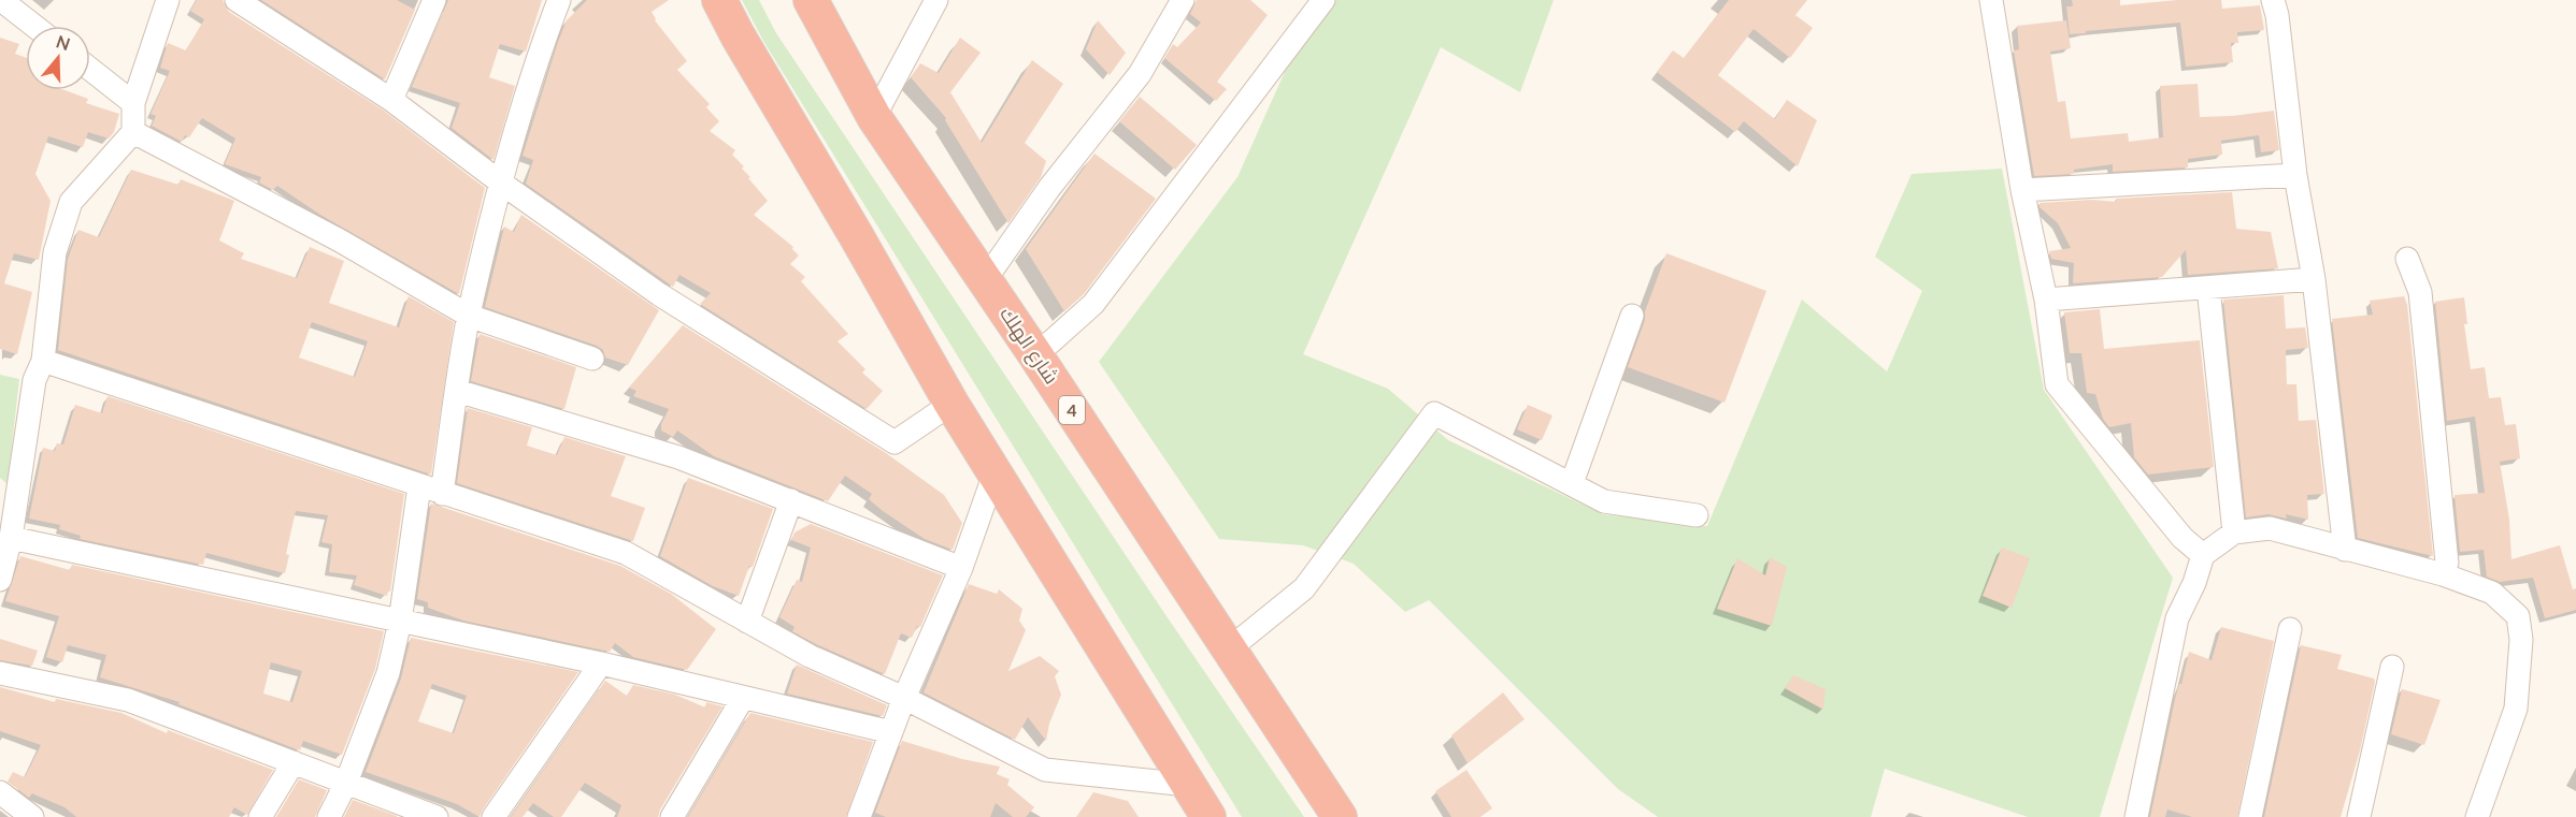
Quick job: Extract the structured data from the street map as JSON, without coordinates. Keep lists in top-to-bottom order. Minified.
{"streets":{"highway":["شارع الهلك","4"]},"north":"top"}
